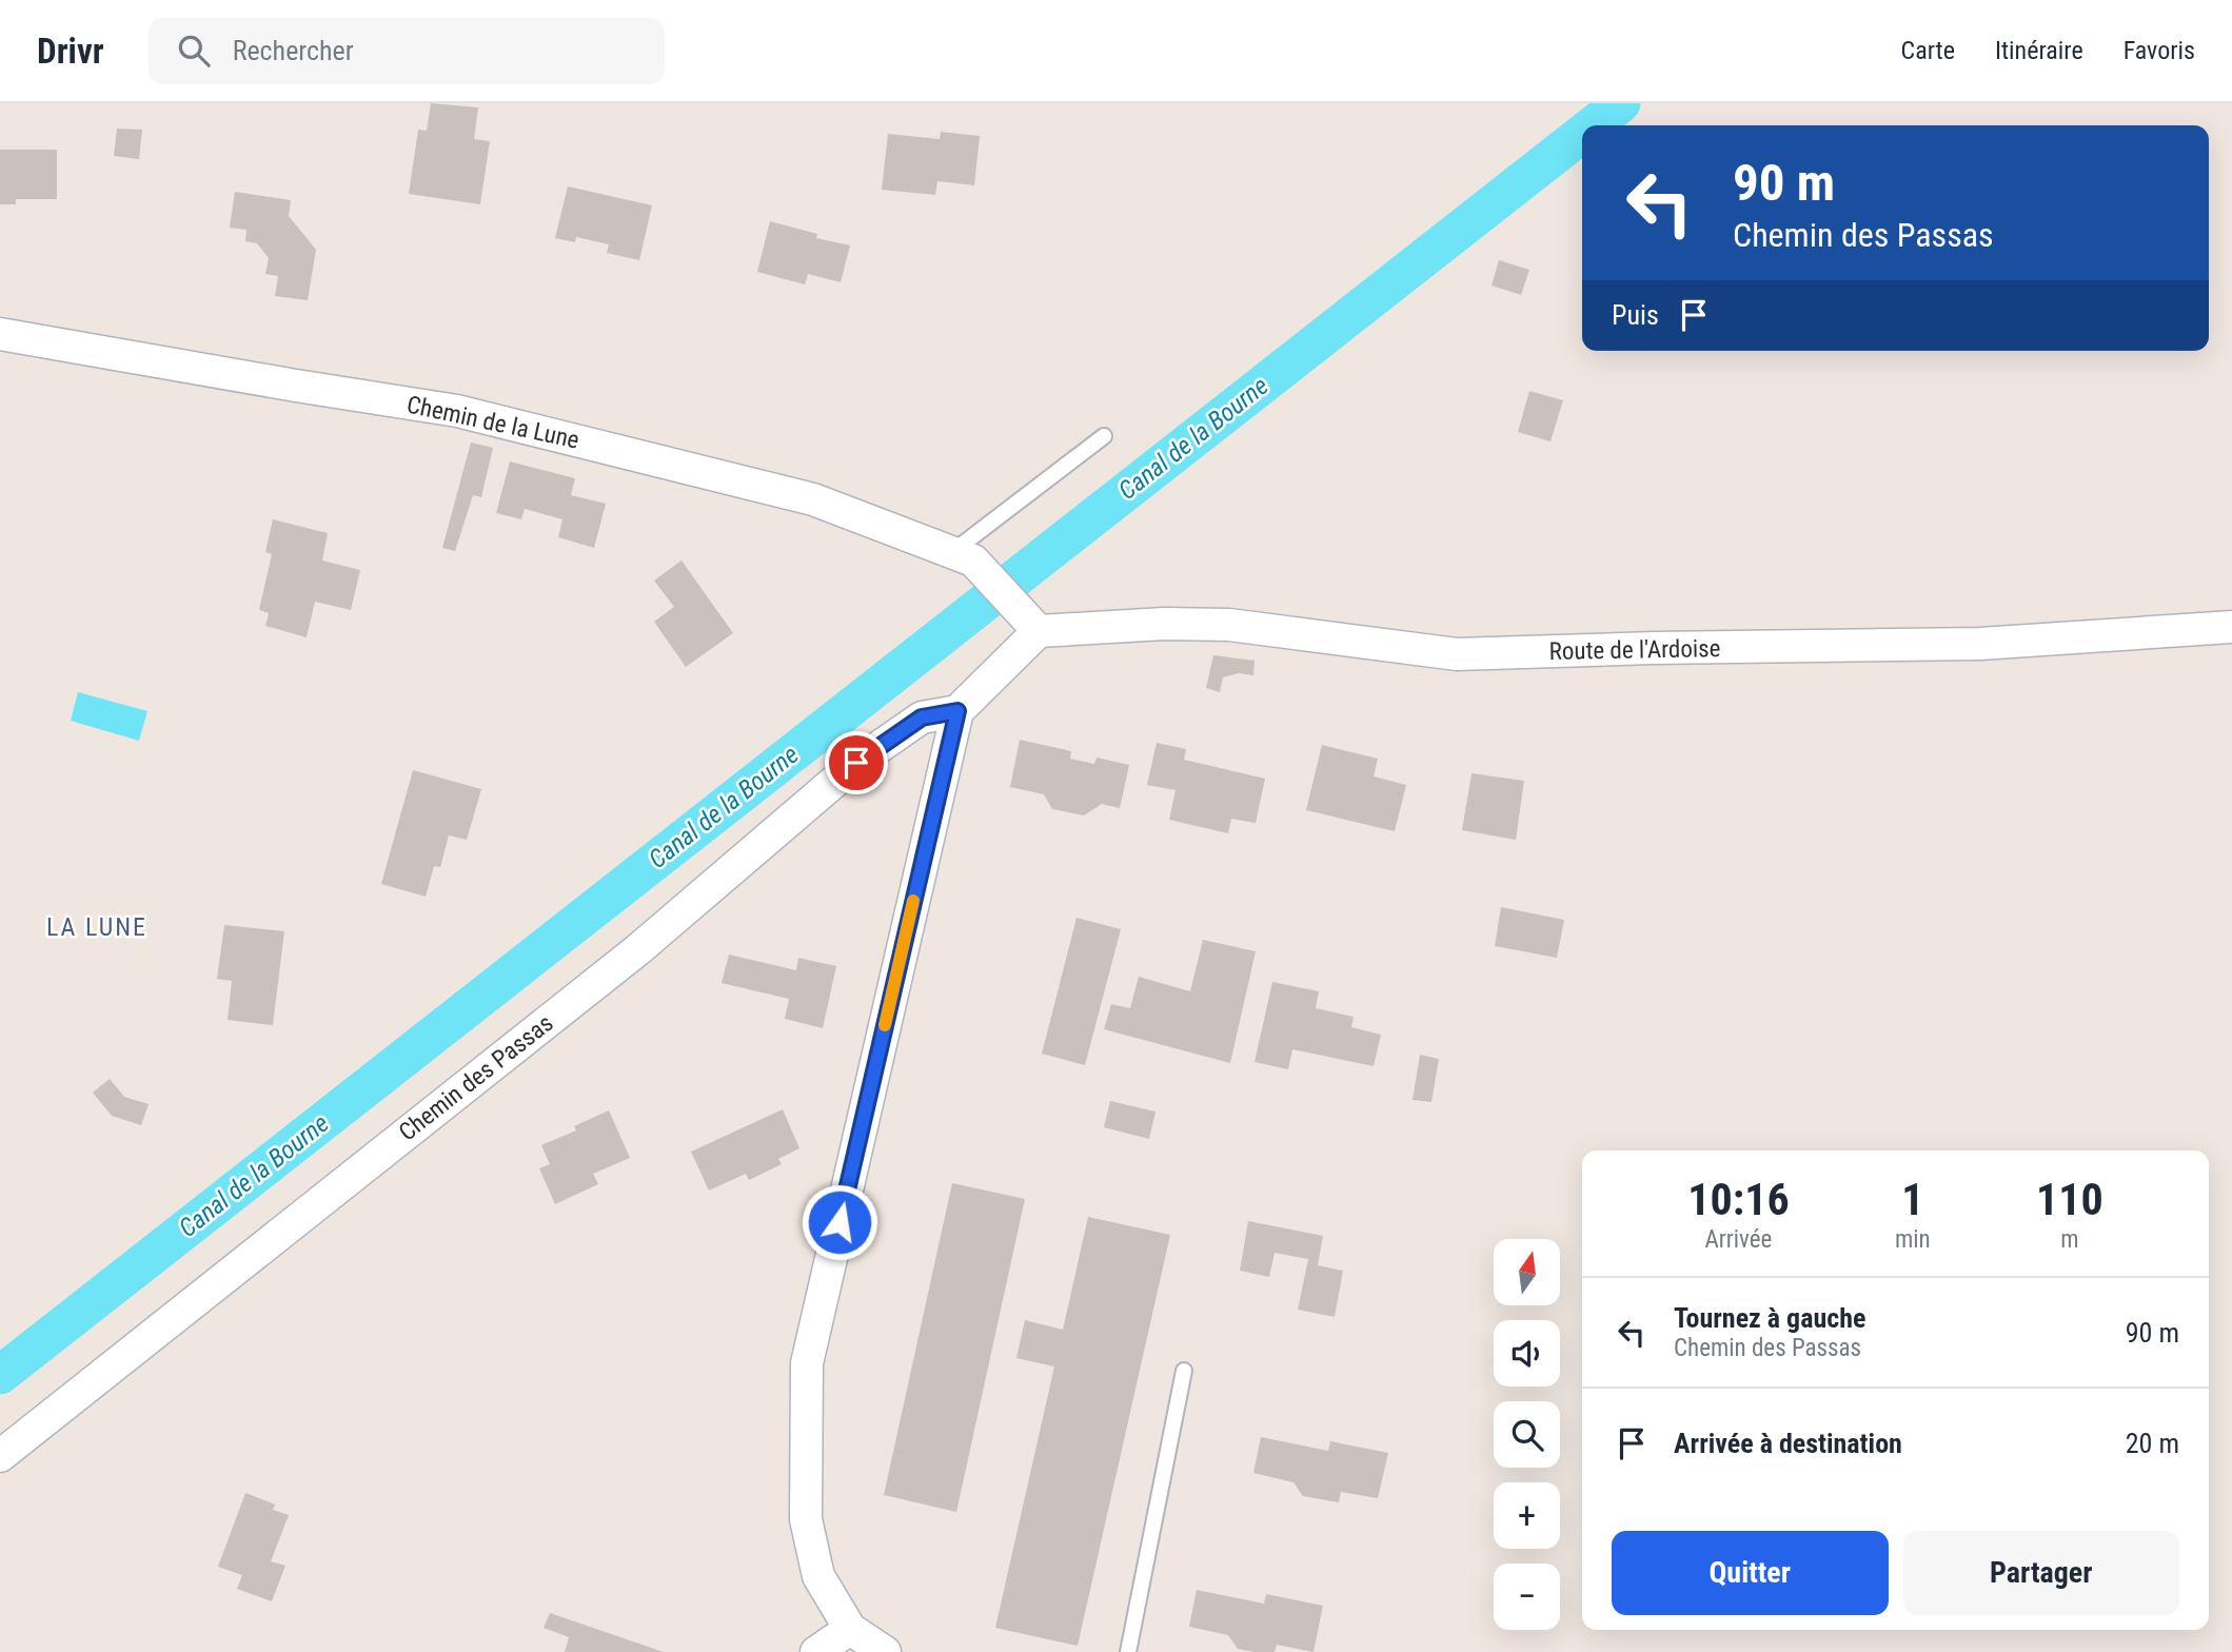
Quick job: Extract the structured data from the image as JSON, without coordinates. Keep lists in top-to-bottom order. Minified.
{"streets":{"street":["Chemin de la Lune","Route de l'Ardoise","Chemin des Passas"]},"districts":["LA LUNE"],"water":["Canal de la Bourne"],"north":"top","page":{"header":"Drivr","search":"Rechercher","nav":["Carte","Itinéraire","Favoris"],"turn":["90 m","Chemin des Passas"],"then":"Puis","eta":["10:16","Arrivée","1","min","110","m"],"map_buttons":["+","−"],"list":[{"name":"Tournez à gauche","note":"Chemin des Passas","value":"90 m"},{"name":"Arrivée à destination","value":"20 m"}],"buttons":["Quitter","Partager"]}}
